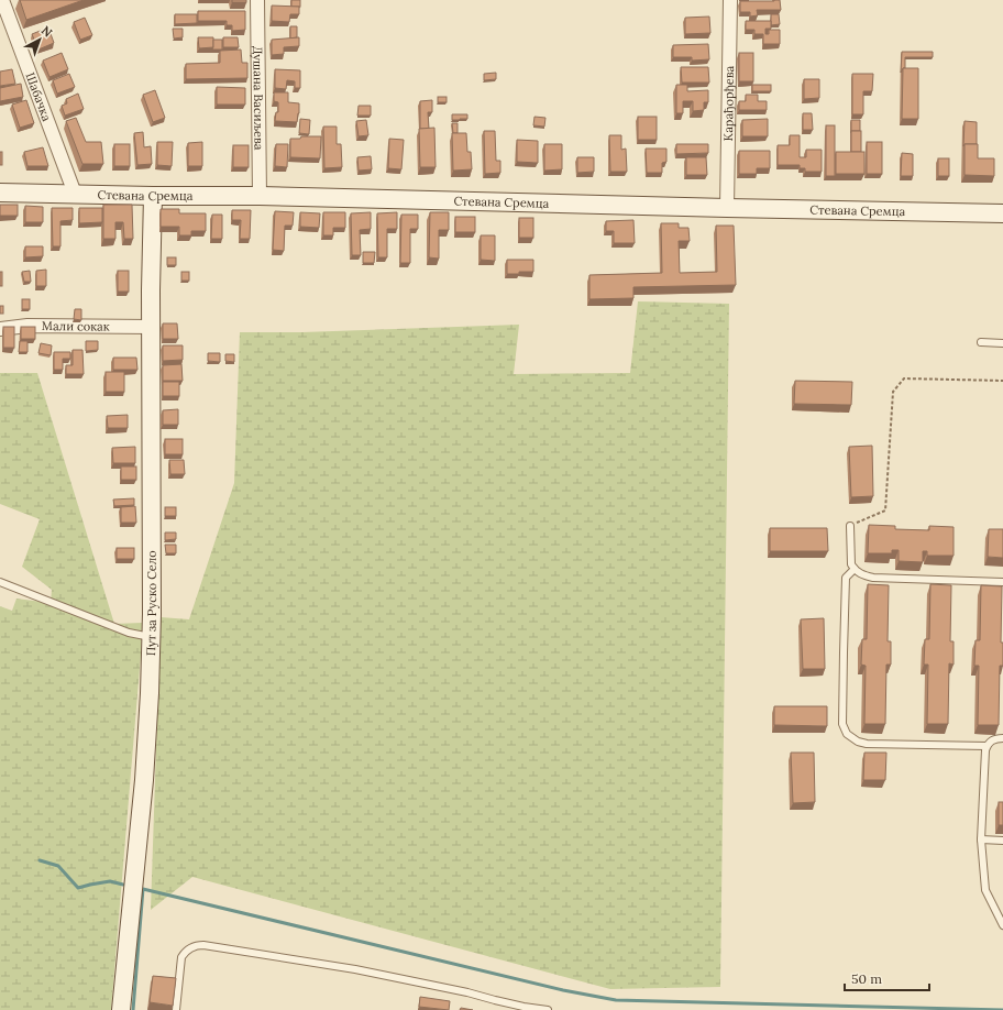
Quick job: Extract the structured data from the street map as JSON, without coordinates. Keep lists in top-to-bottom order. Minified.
{"streets":{"main road":["Стевана Сремца","Пут за Руско Село"],"street":["Шабачка","Душана Васиљева","Карађорђева","Мали сокак"]},"crossings":[["Шабачка","Стевана Сремца"],["Душана Васиљева","Стевана Сремца"],["Карађорђева","Стевана Сремца"],["Стевана Сремца","Пут за Руско Село"],["Мали сокак","Пут за Руско Село"]],"scale_bar":"50 m","north":"top right"}
